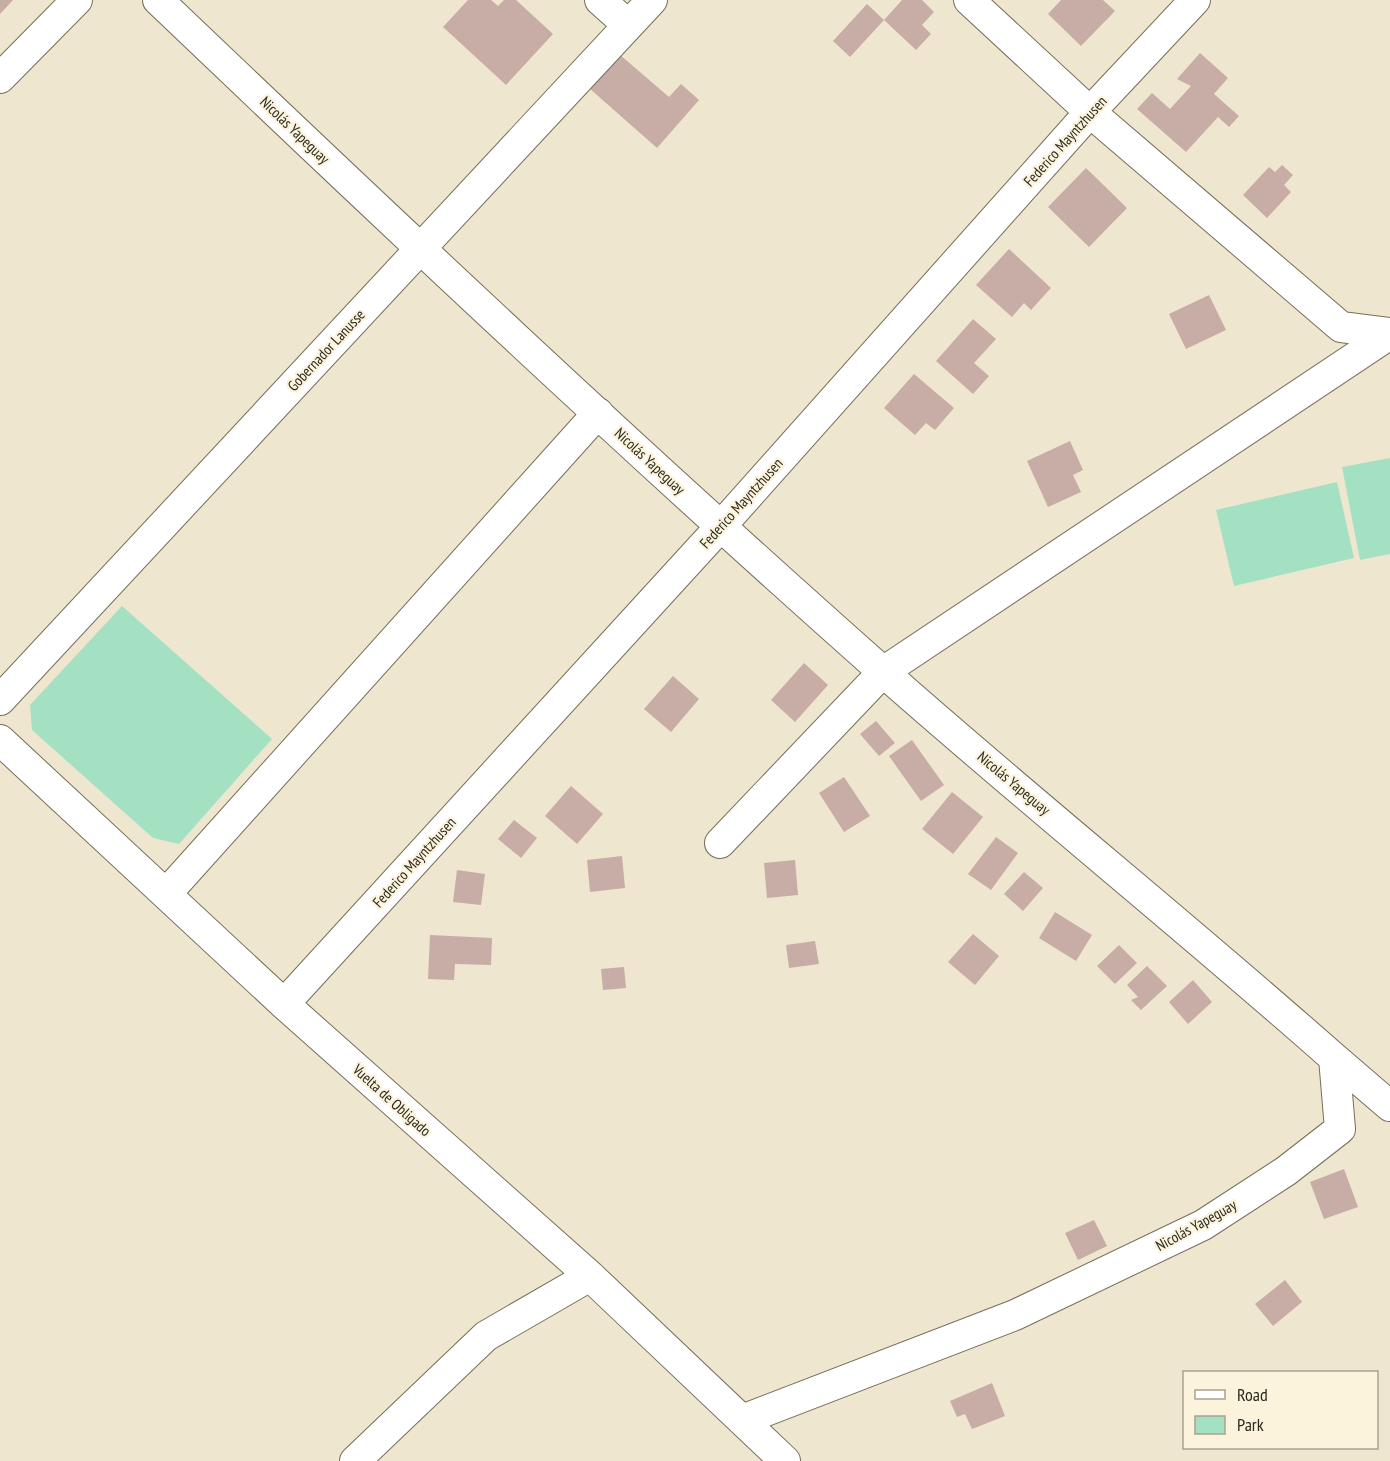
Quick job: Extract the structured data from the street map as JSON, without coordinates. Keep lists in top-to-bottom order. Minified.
{"streets":{"street":["Nicolás Yapeguay","Federico Mayntzhusen","Gobernador Lanusse","Vuelta de Obligado"]},"crossings":[["Nicolás Yapeguay","Federico Mayntzhusen"],["Nicolás Yapeguay","Gobernador Lanusse"],["Nicolás Yapeguay","Vuelta de Obligado"],["Federico Mayntzhusen","Vuelta de Obligado"]],"legend":["Road","Park"]}
